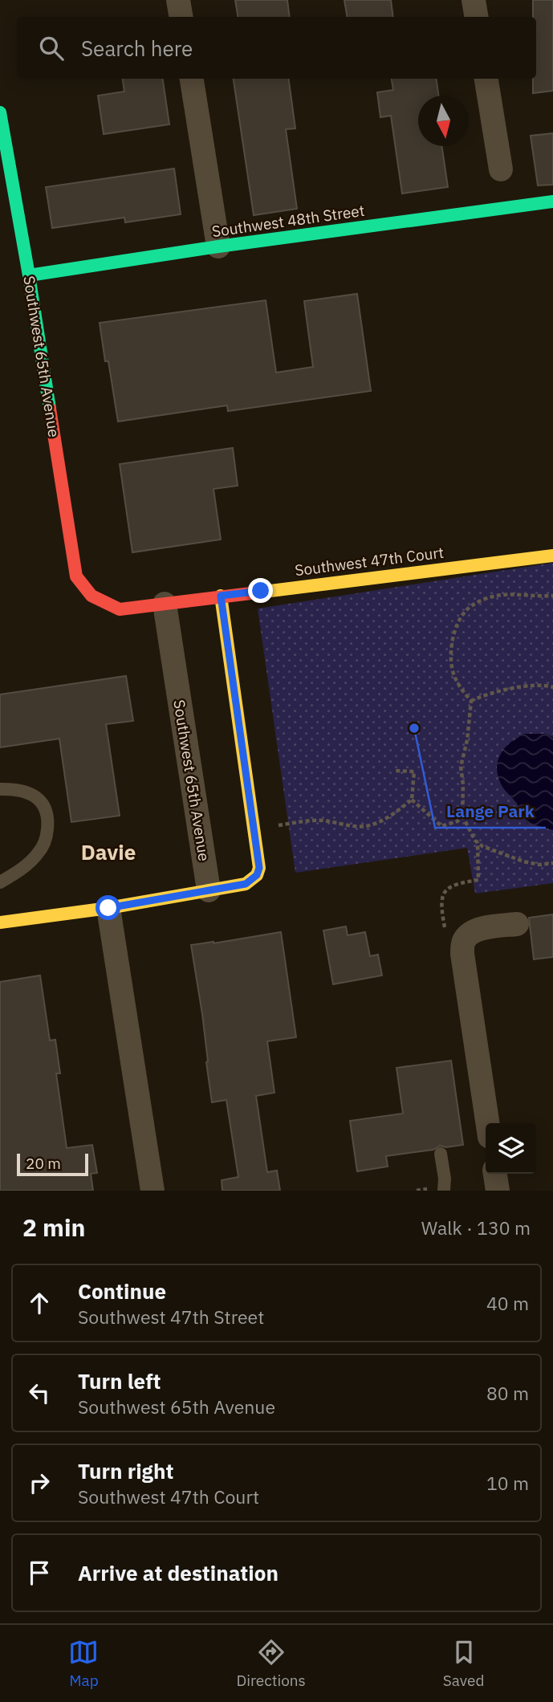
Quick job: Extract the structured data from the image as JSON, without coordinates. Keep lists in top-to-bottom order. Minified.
{"streets":{"street":["Southwest 48th Street","Southwest 65th Avenue","Southwest 47th Court"]},"crossings":[["Southwest 48th Street","Southwest 65th Avenue"],["Southwest 65th Avenue","Southwest 47th Court"]],"districts":["Davie"],"places":["Lange Park"],"scale_bar":"20 m","north":"bottom","page":{"search":"Search here","scale":"20 m","heading":["2 min","Walk · 130 m"],"list":[["Continue","Southwest 47th Street","40 m"],["Turn left","Southwest 65th Avenue","80 m"],["Turn right","Southwest 47th Court","10 m"],"Arrive at destination"],"nav":["Map","Directions","Saved"]}}
